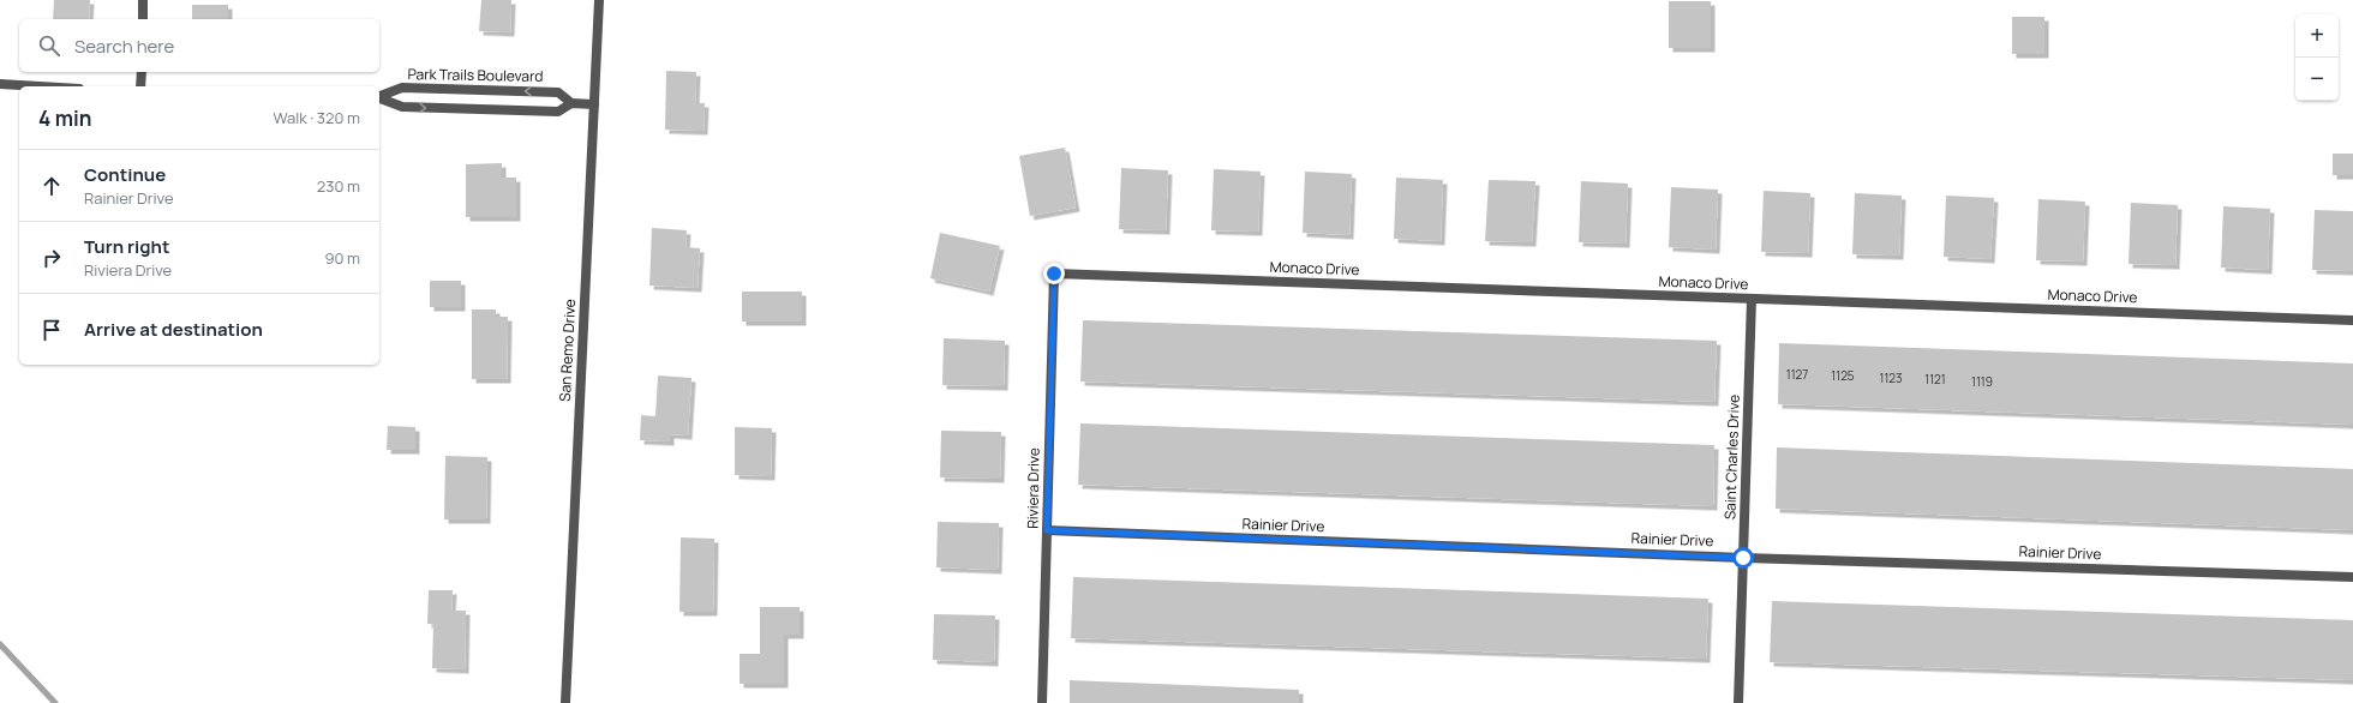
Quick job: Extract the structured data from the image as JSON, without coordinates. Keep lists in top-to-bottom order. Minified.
{"streets":{"street":["Park Trails Boulevard","Monaco Drive","San Remo Drive","Saint Charles Drive","Riviera Drive","Rainier Drive"]},"crossings":[["Park Trails Boulevard","San Remo Drive"],["Monaco Drive","Saint Charles Drive"],["Monaco Drive","Riviera Drive"],["Saint Charles Drive","Rainier Drive"],["Riviera Drive","Rainier Drive"]],"house_numbers":["1127","1125","1123","1121","1119"],"page":{"map_buttons":["+","−"],"search":"Search here","heading":["4 min","Walk · 320 m"],"list":[["Continue","Rainier Drive","230 m"],["Turn right","Riviera Drive","90 m"],"Arrive at destination"]}}
